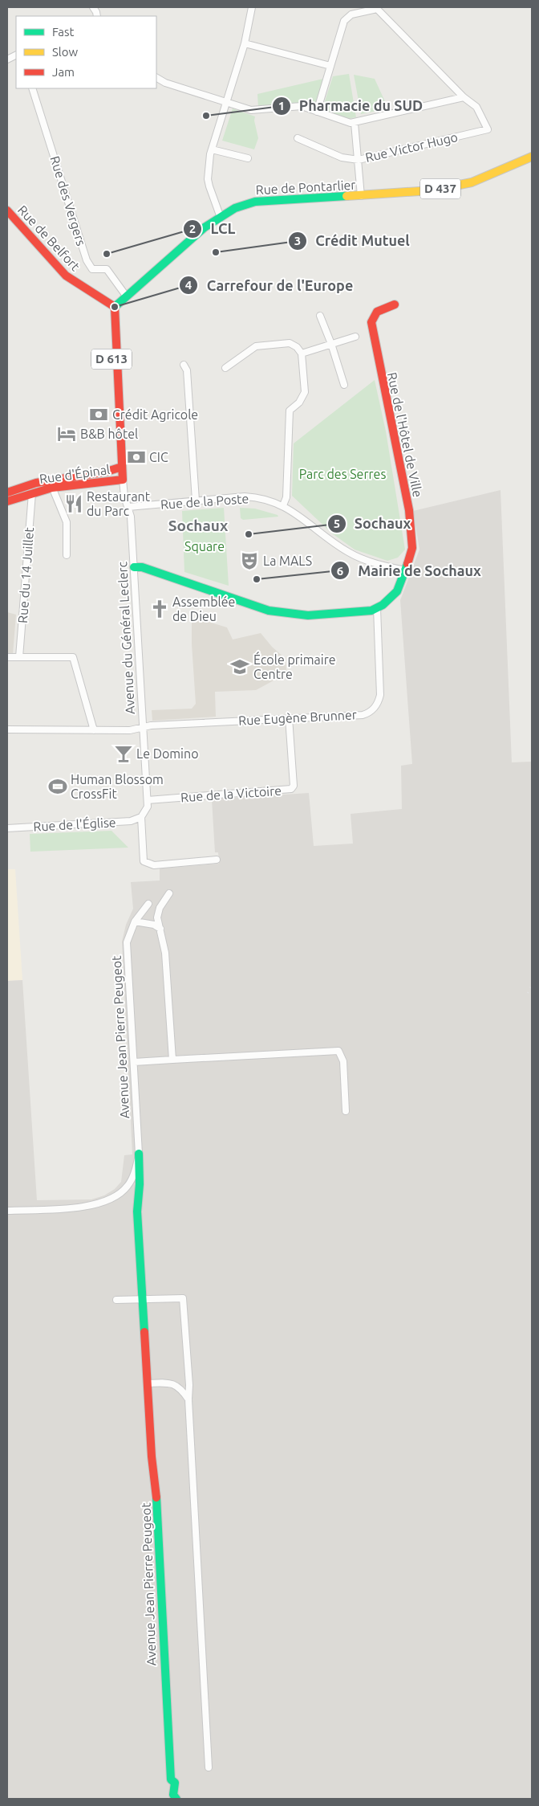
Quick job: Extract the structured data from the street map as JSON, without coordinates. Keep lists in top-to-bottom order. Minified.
{"streets":{"street":["Rue Victor Hugo","Rue de Pontarlier","D 437","Rue des Vergers","Rue de Belfort","D 613","Rue de l'Hôtel de Ville","Rue d'Épinal","Rue de la Poste","Rue du 14 Juillet","Avenue du Général Leclerc","Rue Eugène Brunner","Rue de la Victoire","Rue de l'Église","Avenue Jean Pierre Peugeot"]},"crossings":[["Rue de Pontarlier","Rue des Vergers"],["Rue de Pontarlier","Rue de Belfort"],["Rue de Pontarlier","Avenue du Général Leclerc"],["Rue de Belfort","Avenue du Général Leclerc"],["Rue de l'Hôtel de Ville","Rue de la Poste"],["Rue de l'Hôtel de Ville","Avenue du Général Leclerc"],["Rue de l'Hôtel de Ville","Rue Eugène Brunner"],["Rue d'Épinal","Rue du 14 Juillet"],["Rue d'Épinal","Avenue du Général Leclerc"],["Rue de la Poste","Avenue du Général Leclerc"],["Avenue du Général Leclerc","Rue Eugène Brunner"],["Avenue du Général Leclerc","Rue de la Victoire"],["Avenue du Général Leclerc","Rue de l'Église"],["Rue Eugène Brunner","Rue de la Victoire"]],"districts":["Sochaux"],"parks":["Parc des Serres","Square"],"places":{"other":["Pharmacie du SUD","Crédit Mutuel","LCL","Carrefour de l'Europe","Sochaux","Mairie de Sochaux"],"bank":["Crédit Agricole","CIC"],"hotel":["B&B hôtel"],"restaurant":["Restaurant du Parc"],"theatre":["La MALS"],"church":["Assemblée de Dieu"],"school or university":["École primaire Centre"],"bar":["Le Domino"],"sports":["Human Blossom CrossFit"]},"legend":["Fast","Slow","Jam"]}
